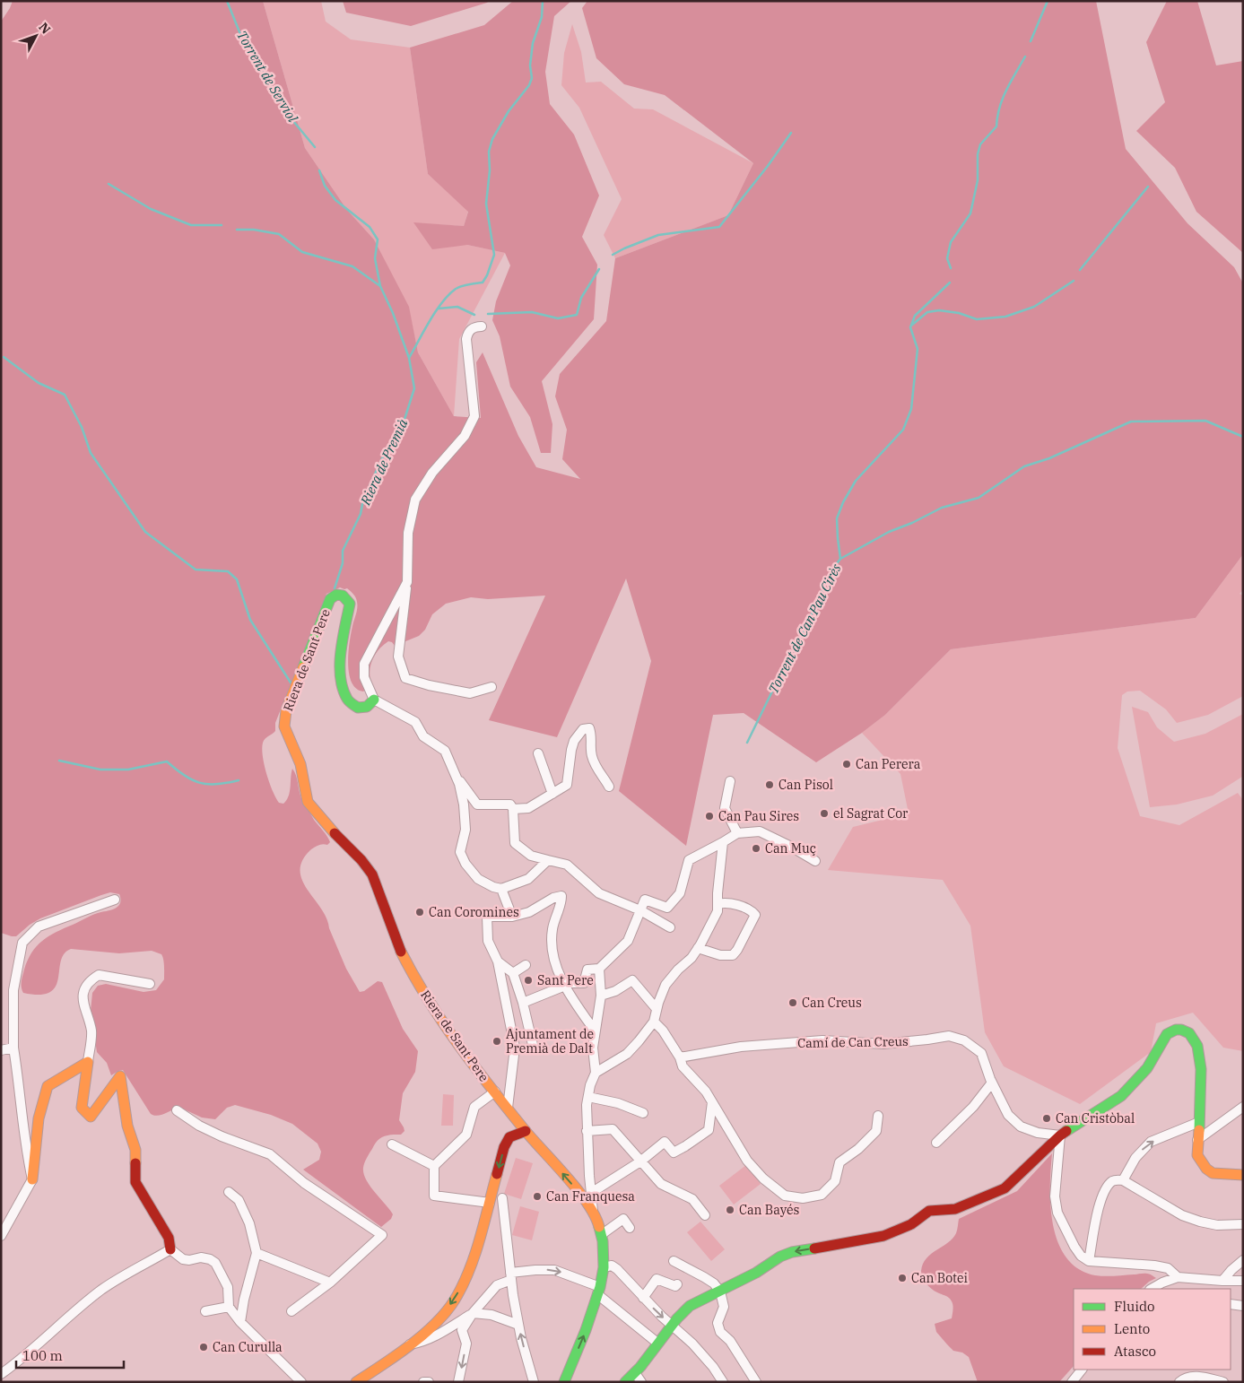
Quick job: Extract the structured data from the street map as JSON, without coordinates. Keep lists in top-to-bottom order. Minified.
{"streets":{"street":["Riera de Sant Pere","Camí de Can Creus"]},"water":["Torrent de Serviol","Riera de Premià","Torrent de Can Pau Cirès"],"places":["Can Perera","Can Pisol","el Sagrat Cor","Can Pau Sires","Can Muç","Can Coromines","Sant Pere","Can Creus","Ajuntament de Premià de Dalt","Can Cristòbal","Can Franquesa","Can Bayés","Can Botei","Can Curulla"],"legend":["Fluido","Lento","Atasco"],"scale_bar":"100 m","north":"top right"}
